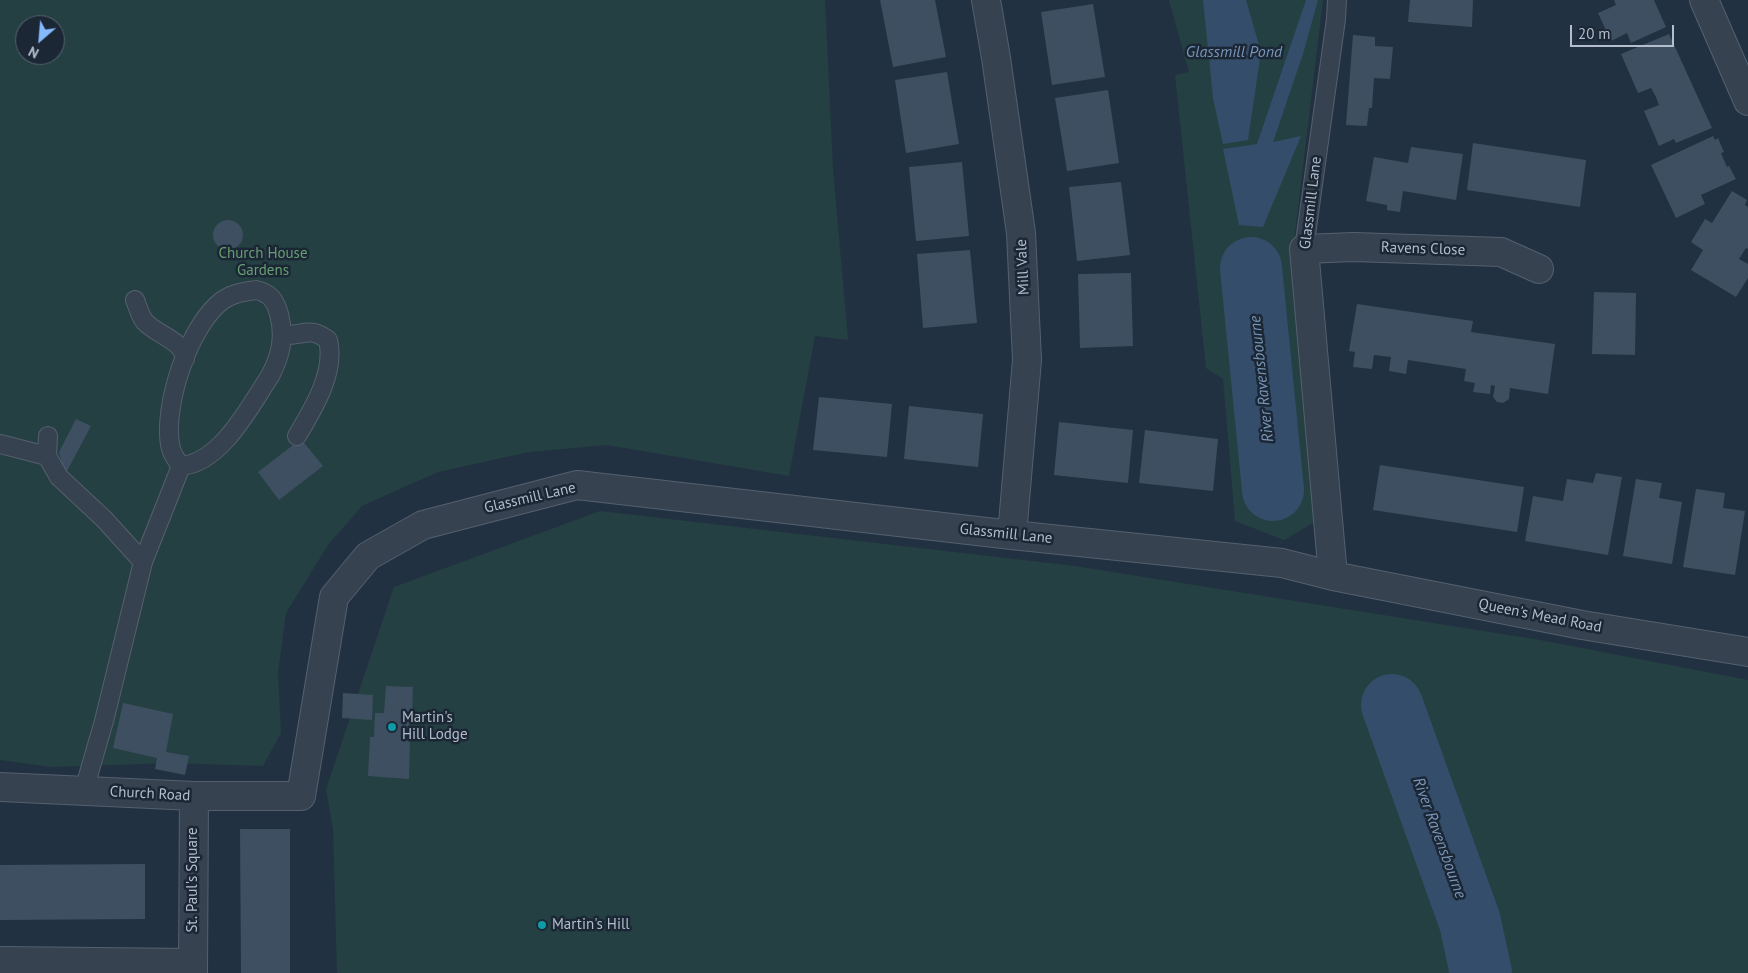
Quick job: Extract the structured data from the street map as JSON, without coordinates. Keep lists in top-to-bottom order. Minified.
{"streets":{"street":["Glassmill Lane","Ravens Close","Mill Vale","Queen's Mead Road","Church Road","St. Paul's Square"]},"crossings":[["Glassmill Lane","Ravens Close"],["Glassmill Lane","Mill Vale"],["Glassmill Lane","Queen's Mead Road"],["Glassmill Lane","Church Road"],["Church Road","St. Paul's Square"]],"water":["Glassmill Pond","River Ravensbourne"],"parks":["Church House Gardens"],"places":["Martin's Hill Lodge","Martin's Hill"],"scale_bar":"20 m","north":"bottom left"}
